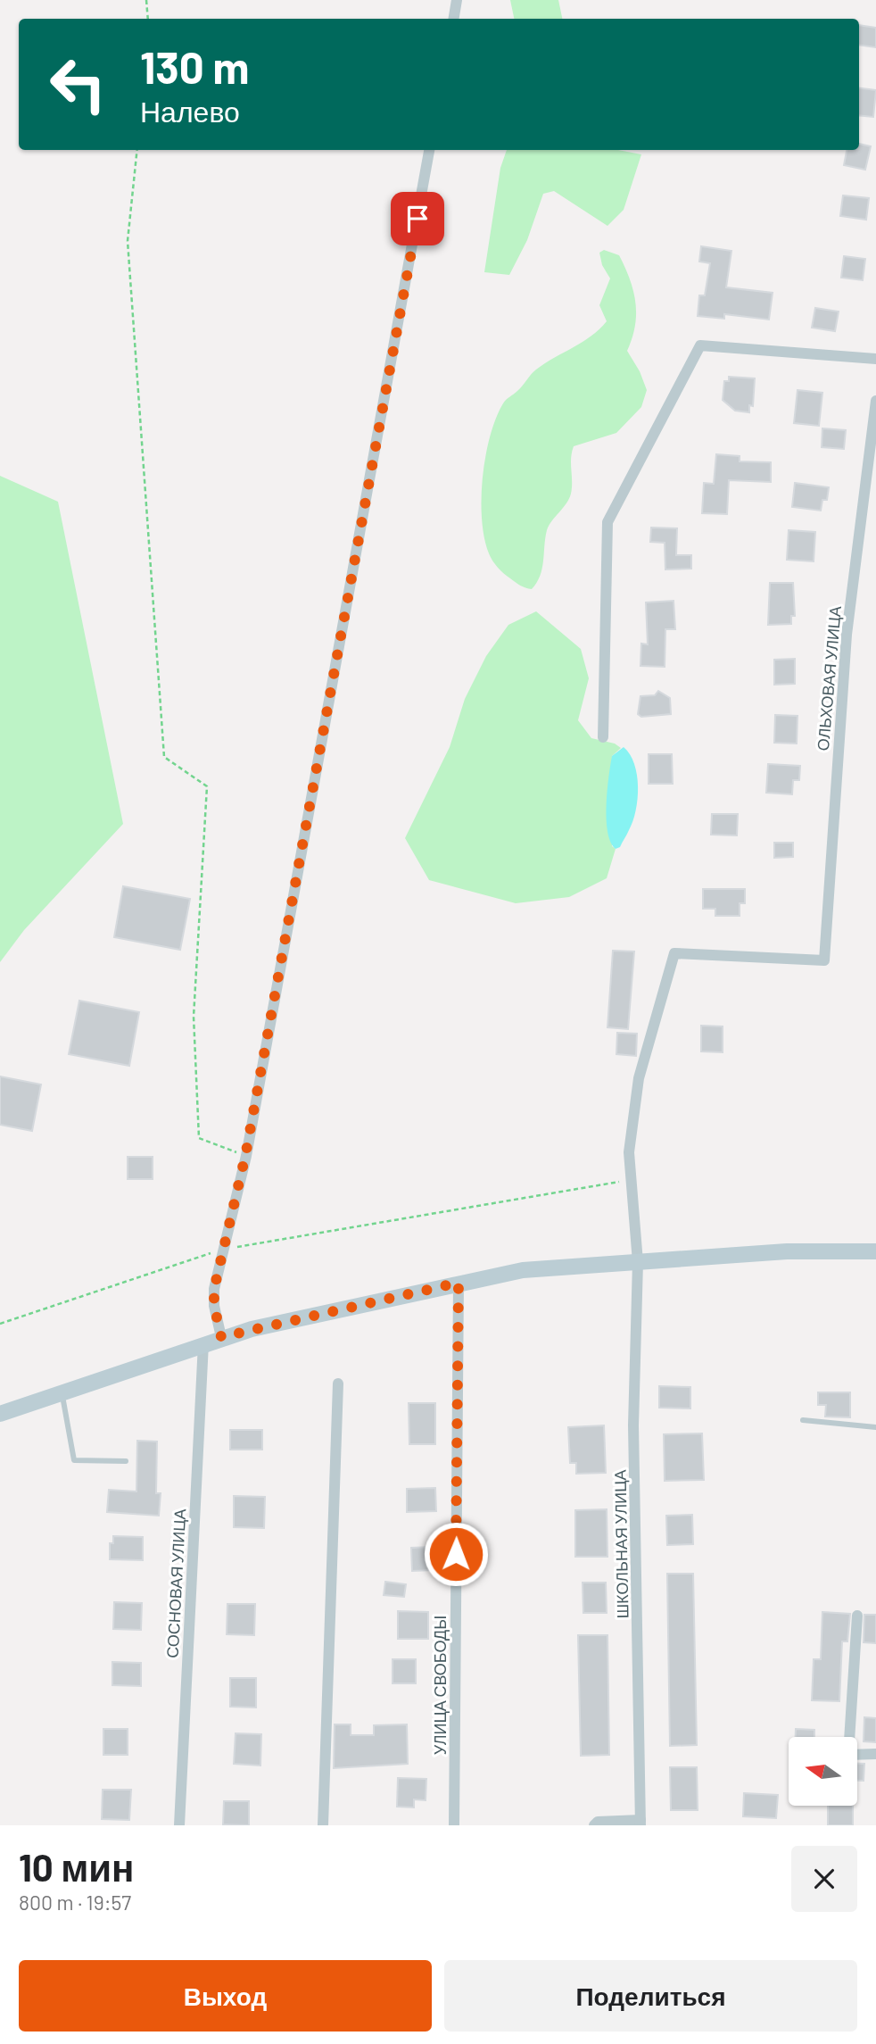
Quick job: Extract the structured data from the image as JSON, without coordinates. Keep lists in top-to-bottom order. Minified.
{"streets":{"street":["ОЛЬХОВАЯ УЛИЦА","ШКОЛЬНАЯ УЛИЦА","СОСНОВАЯ УЛИЦА","УЛИЦА СВОБОДЫ"]},"crossings":[["ОЛЬХОВАЯ УЛИЦА","ШКОЛЬНАЯ УЛИЦА"]],"north":"left","page":{"turn":["130 m","Налево"],"heading":["10 мин","800 m · 19:57"],"buttons":["Выход","Поделиться"]}}
